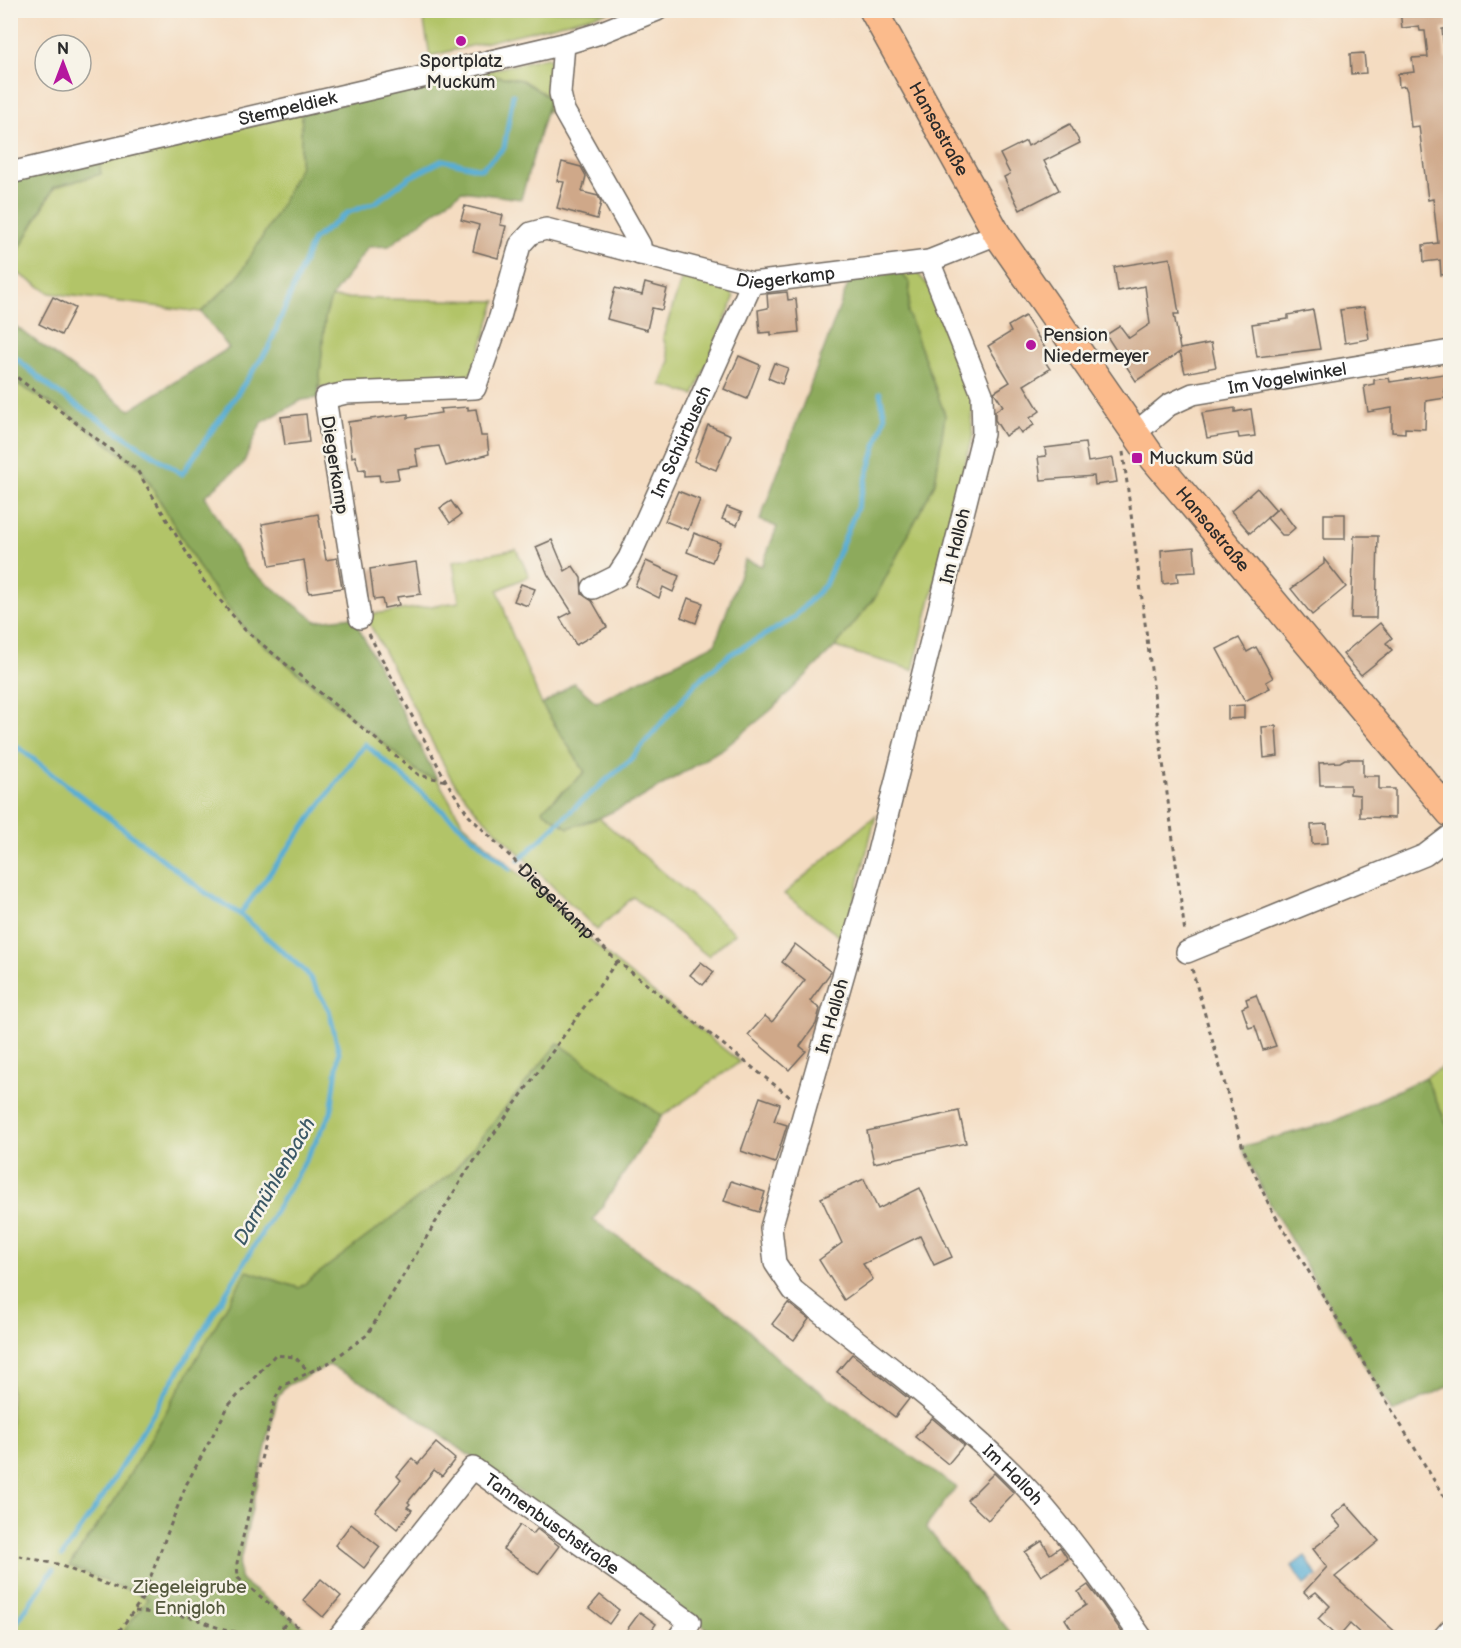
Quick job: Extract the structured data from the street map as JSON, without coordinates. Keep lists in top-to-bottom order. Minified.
{"streets":{"main road":["Hansastraße"],"street":["Stempeldiek","Diegerkamp","Im Vogelwinkel","Im Schürbusch","Im Halloh","Tannenbuschstraße"]},"crossings":[["Hansastraße","Diegerkamp"],["Hansastraße","Im Vogelwinkel"],["Diegerkamp","Im Schürbusch"],["Diegerkamp","Im Halloh"]],"water":["Darmühlenbach"],"parks":["Ziegeleigrube Ennigloh"],"places":{"other":["Sportplatz Muckum","Pension Niedermeyer"],"transit":["Muckum Süd"]},"north":"top"}
